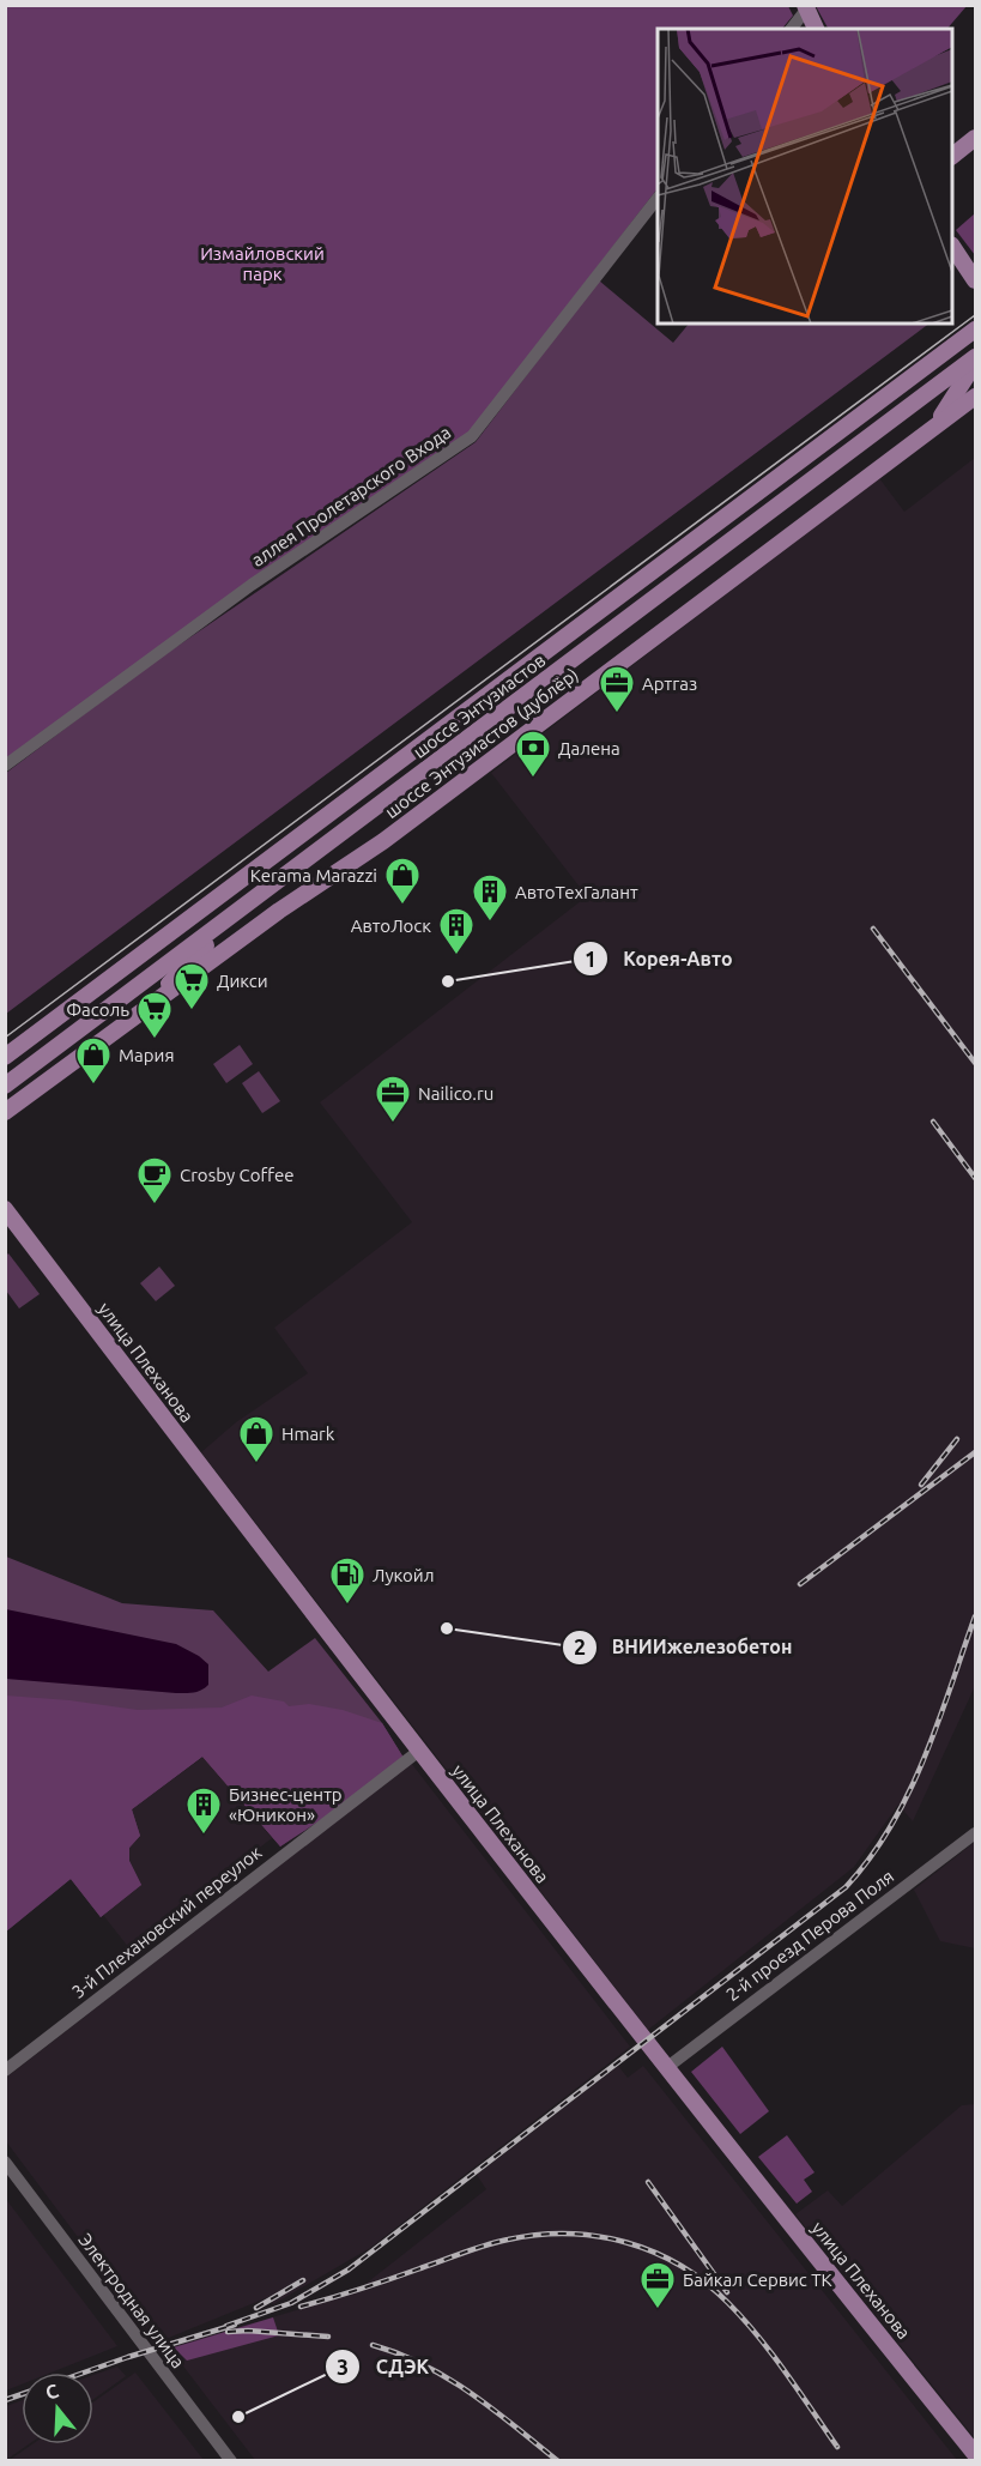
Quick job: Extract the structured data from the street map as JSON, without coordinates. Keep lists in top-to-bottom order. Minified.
{"streets":{"main road":["шоссе Энтузиастов","шоссе Энтузиастов (дублёр)","улица Плеханова"],"street":["аллея Пролетарского Входа","3-й Плехановский переулок","2-й проезд Перова Поля","Электродная улица"]},"crossings":[["улица Плеханова","3-й Плехановский переулок"],["улица Плеханова","2-й проезд Перова Поля"]],"parks":["Измайловский парк"],"places":{"office":["Артгаз","Nailico.ru","Байкал Сервис ТК"],"bank":["Далена"],"shop":["Kerama Marazzi","Мария","Hmark"],"building":["АвтоТехГалант","АвтоЛоск","Бизнес-центр «Юникон»"],"other":["Корея-Авто","ВНИИжелезобетон","СДЭК"],"supermarket":["Дикси","Фасоль"],"cafe":["Crosby Coffee"],"fuel station":["Лукойл"]},"north":"top"}
